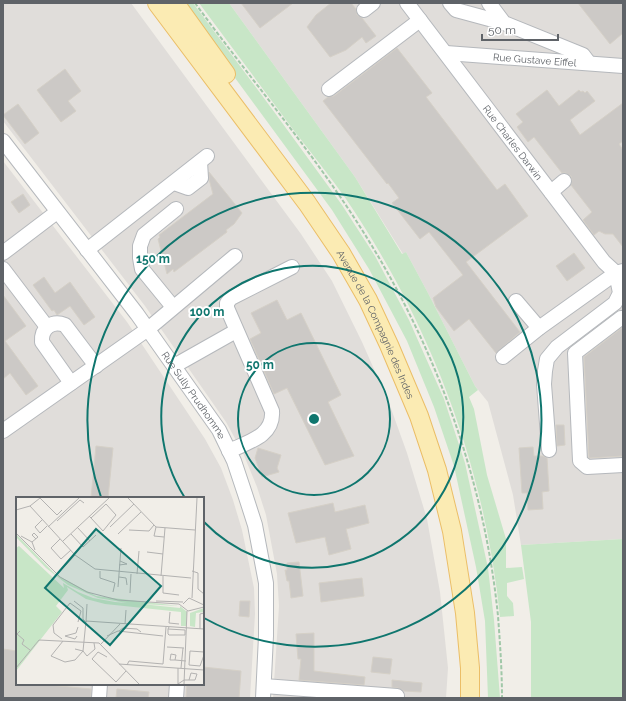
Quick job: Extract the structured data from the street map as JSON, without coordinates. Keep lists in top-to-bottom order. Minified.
{"streets":{"main road":["Avenue de la Compagnie des Indes"],"street":["Rue Gustave Eiffel","Rue Charles Darwin","Rue Sully Prudhomme"]},"crossings":[["Rue Gustave Eiffel","Rue Charles Darwin"]],"scale_bar":"50 m","rings":["150 m","100 m","50 m"]}
